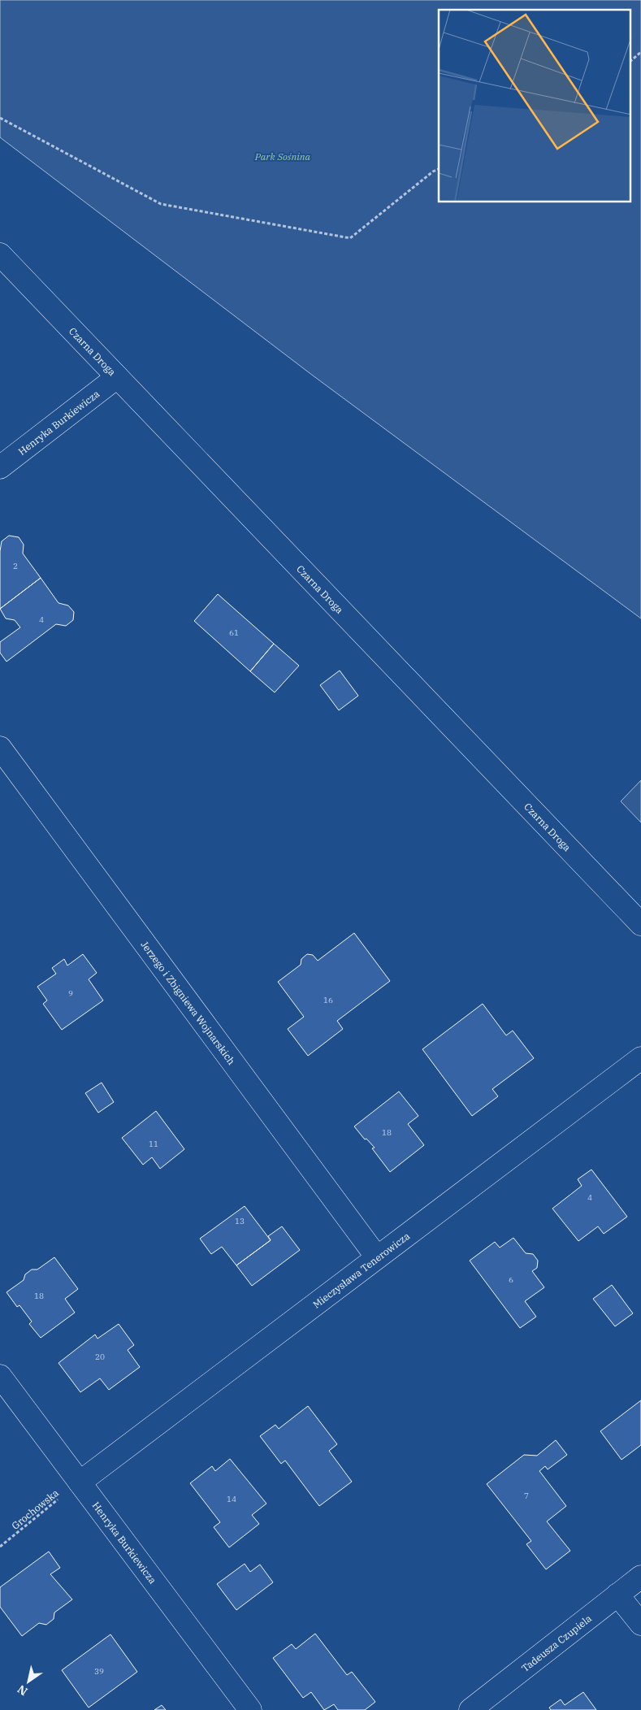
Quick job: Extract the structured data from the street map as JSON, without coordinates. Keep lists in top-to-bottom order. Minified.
{"streets":{"street":["Czarna Droga","Henryka Burkiewicza","Jerzego i Zbigniewa Wojnarskich","Mieczysława Tenerowicza","Tadeusza Czupiela"],"path":["Grochowska"]},"crossings":[["Czarna Droga","Henryka Burkiewicza"],["Henryka Burkiewicza","Mieczysława Tenerowicza"],["Henryka Burkiewicza","Grochowska"],["Jerzego i Zbigniewa Wojnarskich","Mieczysława Tenerowicza"],["Mieczysława Tenerowicza","Grochowska"]],"parks":["Park Sośnina"],"house_numbers":["2","4","61","9","16","18","11","4","13","6","18","20","7","14","39"],"north":"bottom left"}
